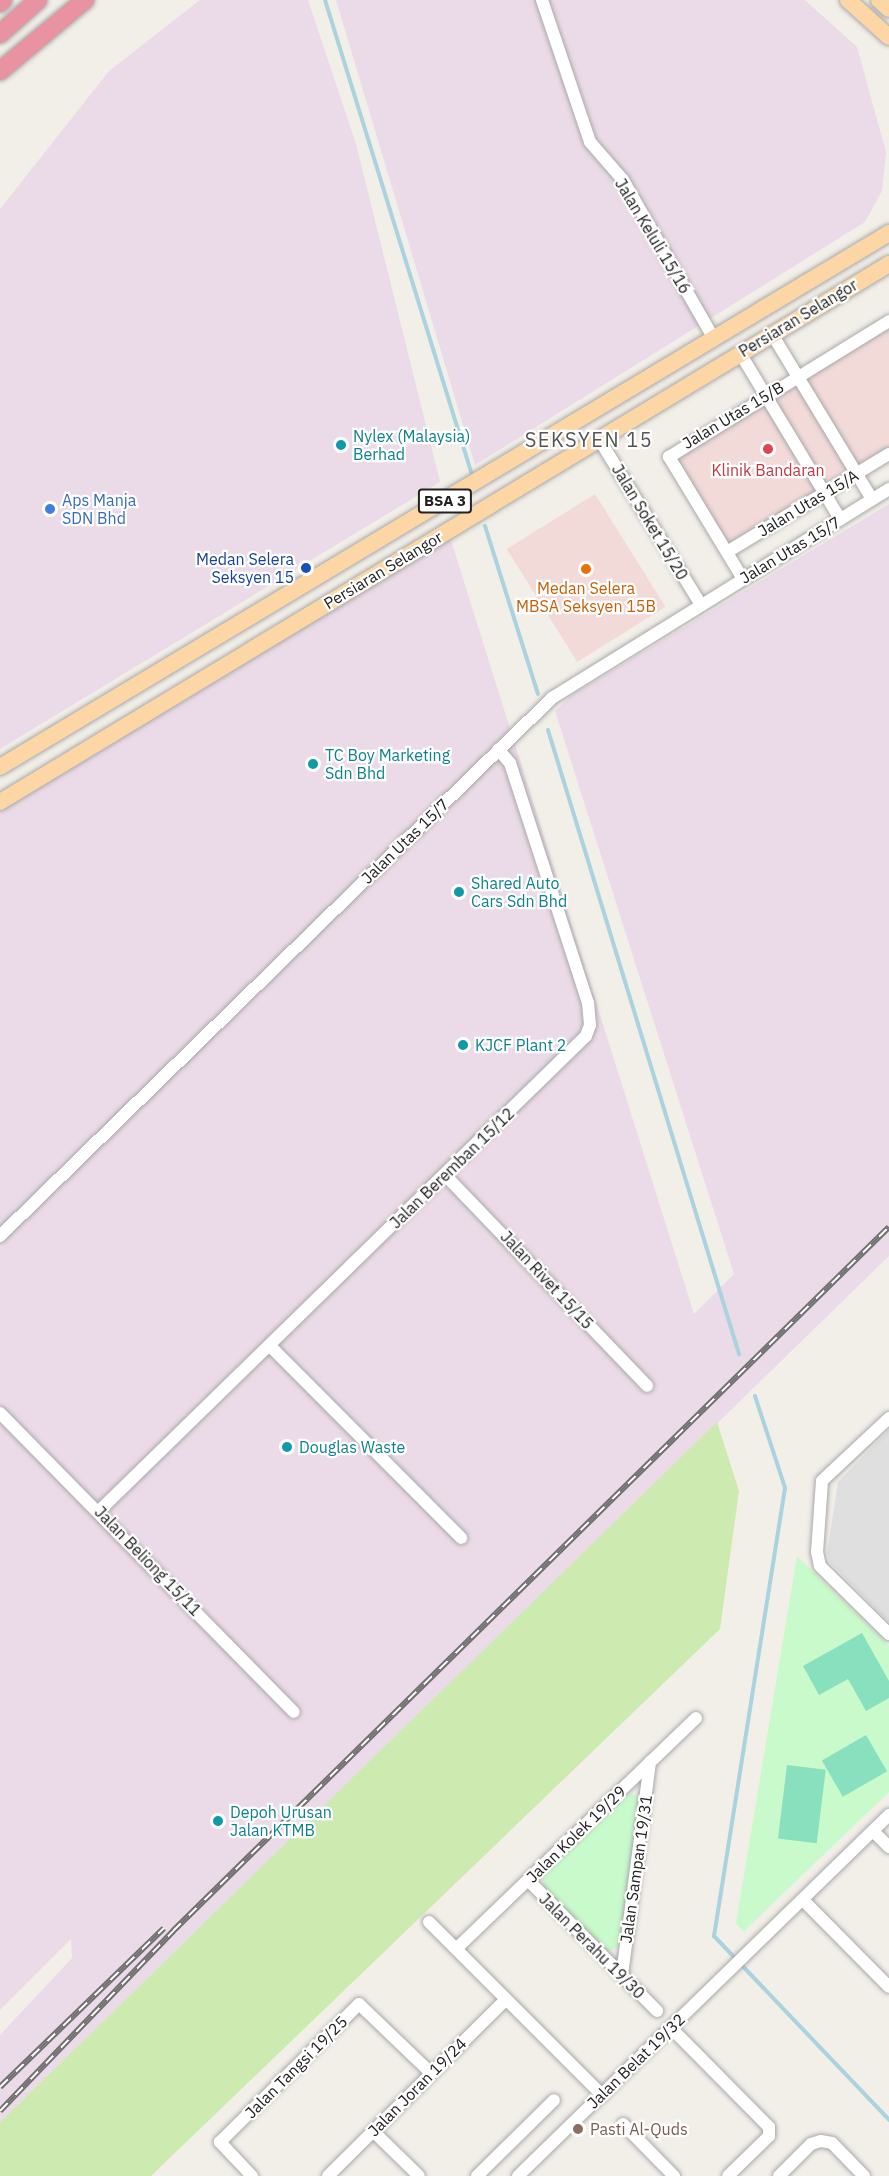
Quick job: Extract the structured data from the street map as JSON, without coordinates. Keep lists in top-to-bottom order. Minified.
{"streets":{"main road":["Persiaran Selangor","BSA 3"],"street":["Jalan Keluli 15/16","Jalan Utas 15/B","Jalan Utas 15/A","Jalan Soket 15/20","Jalan Utas 15/7","Jalan Beremban 15/12","Jalan Rivet 15/15","Jalan Beliong 15/11","Jalan Kolek 19/29","Jalan Sampan 19/31","Jalan Perahu 19/30","Jalan Belat 19/32","Jalan Tangsi 19/25","Jalan Joran 19/24"]},"crossings":[["Jalan Keluli 15/16","Persiaran Selangor"],["Persiaran Selangor","Jalan Soket 15/20"],["Jalan Utas 15/B","Jalan Utas 15/A"],["Jalan Utas 15/B","Jalan Utas 15/7"],["Jalan Soket 15/20","Jalan Utas 15/7"],["Jalan Utas 15/7","Jalan Beremban 15/12"],["Jalan Beremban 15/12","Jalan Rivet 15/15"],["Jalan Beremban 15/12","Jalan Beliong 15/11"],["Jalan Kolek 19/29","Jalan Sampan 19/31"],["Jalan Kolek 19/29","Jalan Perahu 19/30"],["Jalan Sampan 19/31","Jalan Perahu 19/30"],["Jalan Tangsi 19/25","Jalan Joran 19/24"]],"districts":["SEKSYEN 15"],"places":["Nylex (Malaysia) Berhad","Klinik Bandaran","Aps Manja SDN Bhd","Medan Selera Seksyen 15","Medan Selera MBSA Seksyen 15B","TC Boy Marketing Sdn Bhd","Shared Auto Cars Sdn Bhd","KJCF Plant 2","Douglas Waste","Depoh Urusan Jalan KTMB","Pasti Al-Quds"]}
